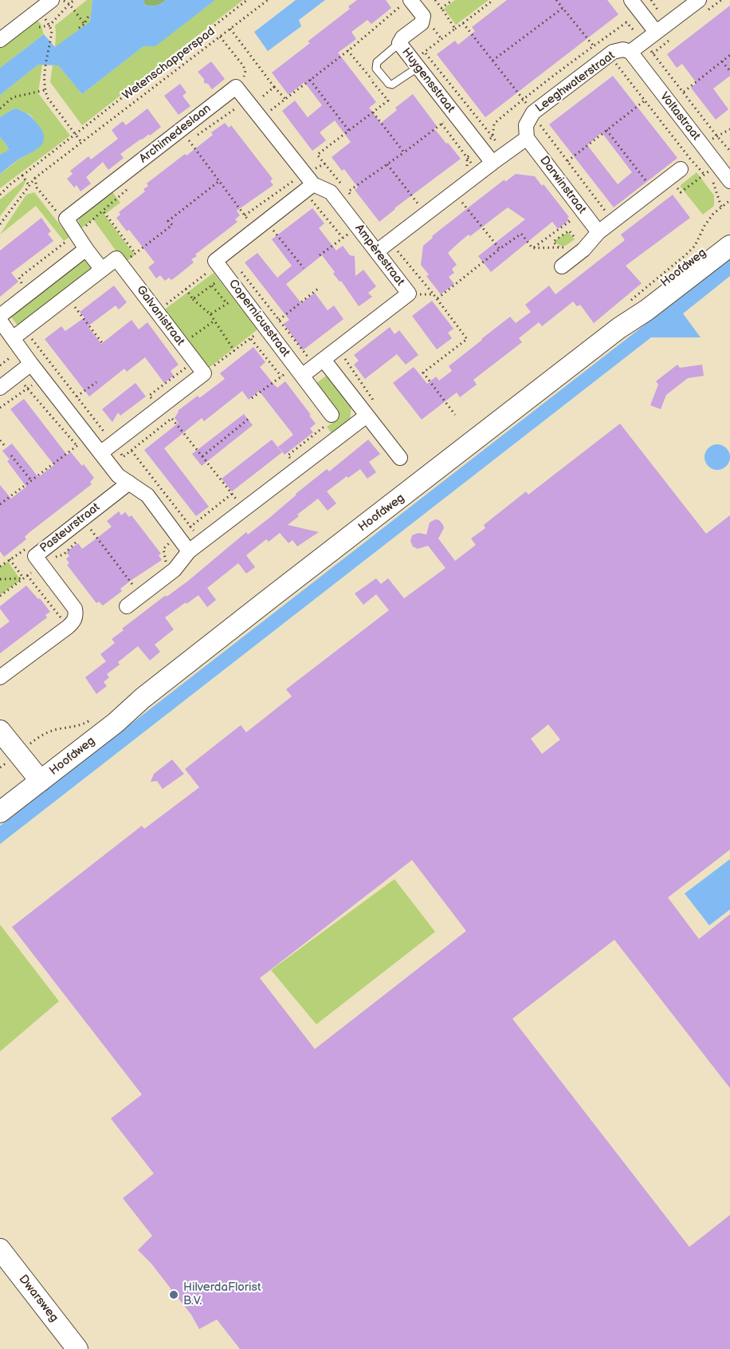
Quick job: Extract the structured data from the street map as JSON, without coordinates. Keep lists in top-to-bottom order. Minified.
{"streets":{"main road":["Hoofdweg","Dwarsweg"],"street":["Huygensstraat","Leeghwaterstraat","Voltastraat","Archimedeslaan","Darwinstraat","Ampèrestraat","Galvanistraat","Copernicusstraat","Pasteurstraat"],"path":["Wetenschapperspad"]},"crossings":[["Leeghwaterstraat","Voltastraat"],["Leeghwaterstraat","Darwinstraat"],["Ampèrestraat","Copernicusstraat"]],"places":["HilverdaFlorist B.V."]}
